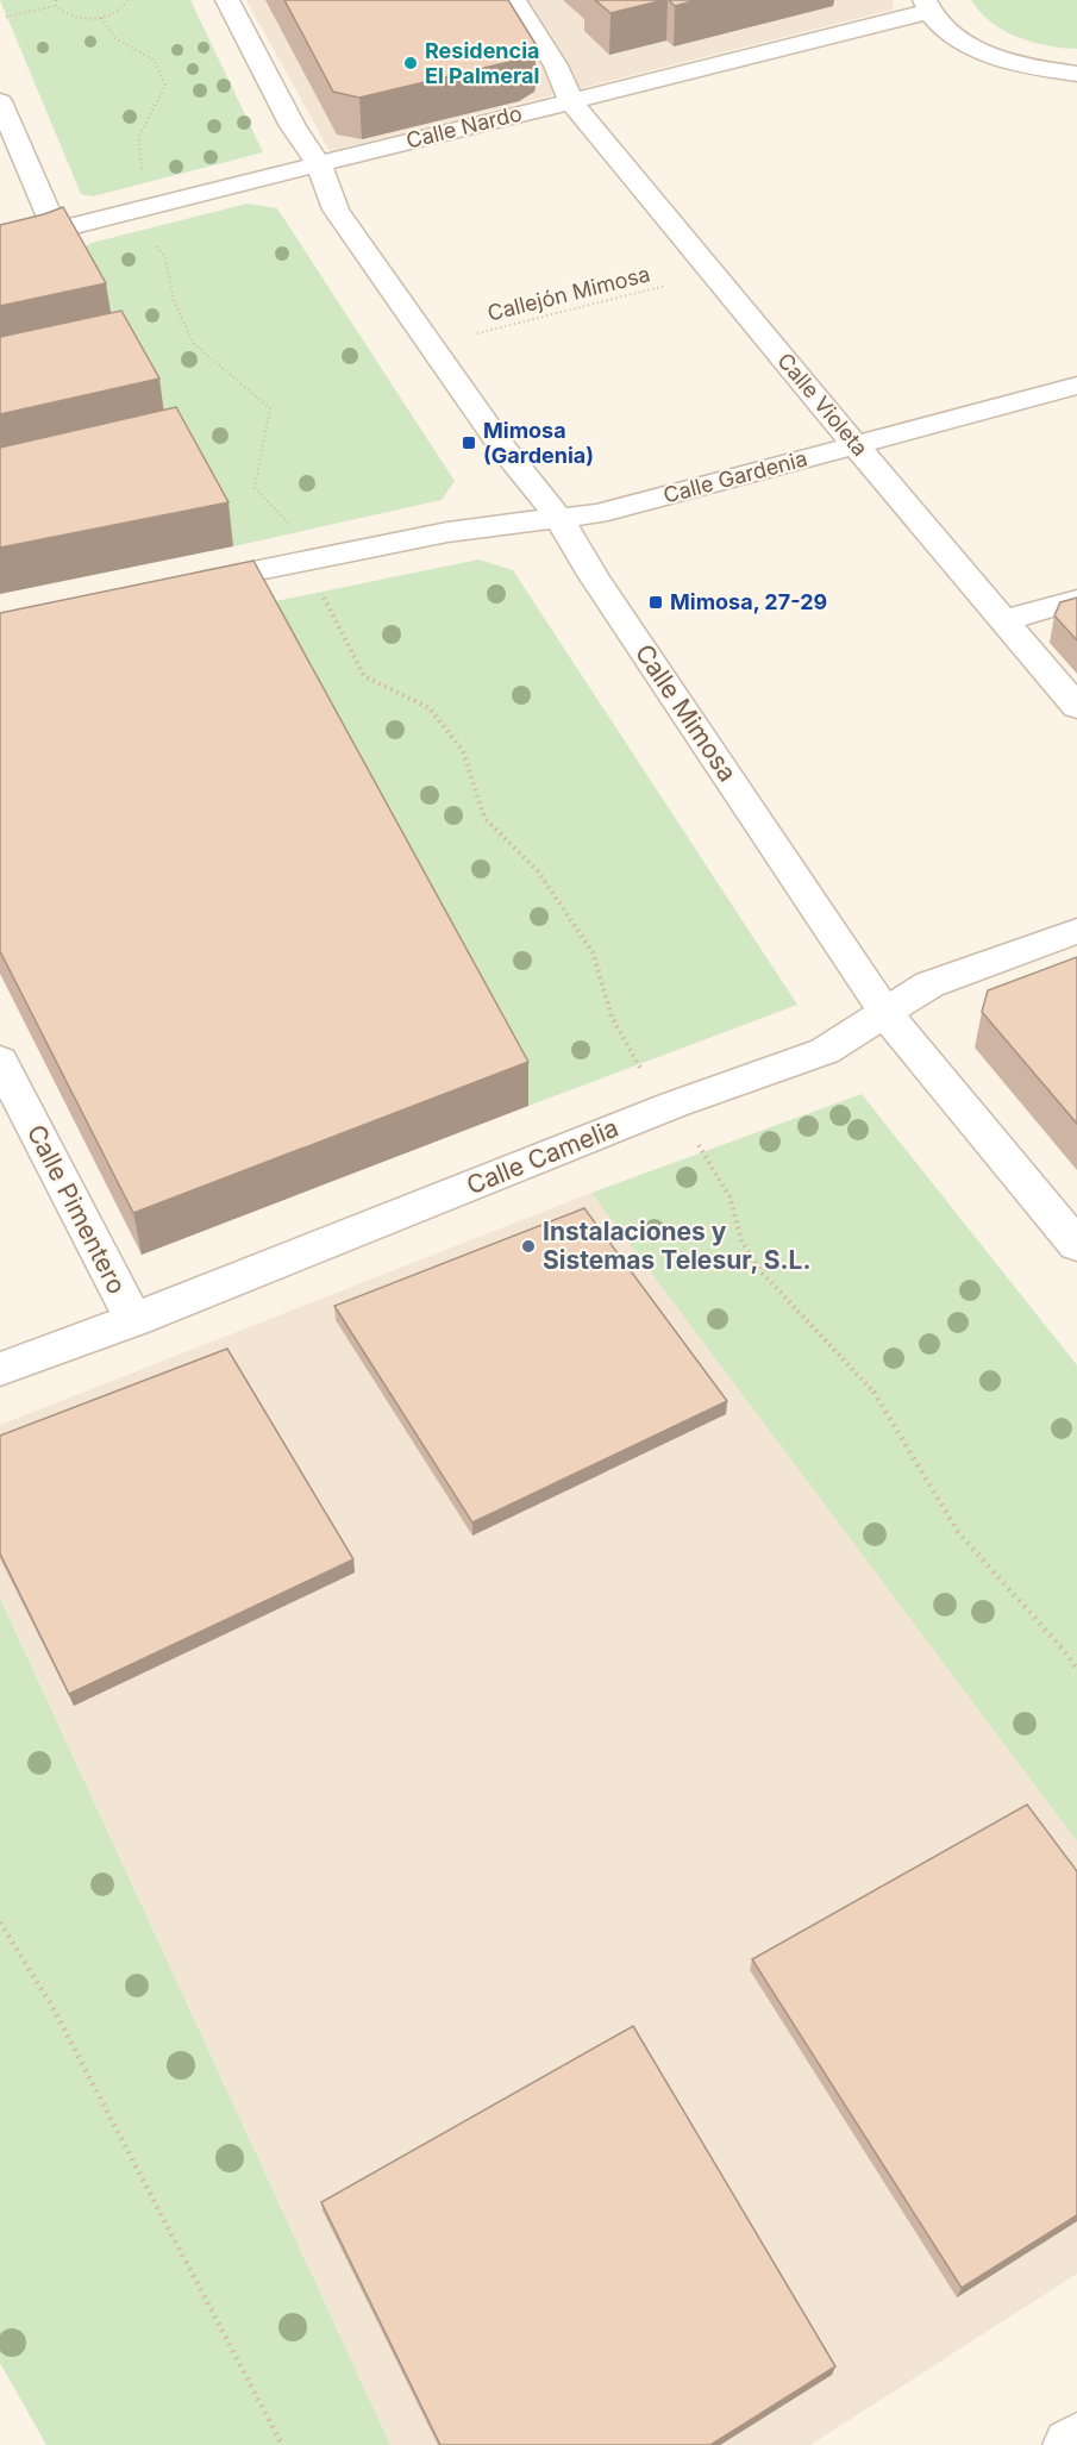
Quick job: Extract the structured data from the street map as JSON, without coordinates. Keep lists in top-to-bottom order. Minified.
{"streets":{"street":["Calle Nardo","Calle Violeta","Calle Gardenia","Calle Mimosa","Calle Camelia","Calle Pimentero"],"path":["Callejón Mimosa"]},"crossings":[["Calle Nardo","Calle Violeta"],["Calle Nardo","Calle Mimosa"],["Callejón Mimosa","Calle Violeta"],["Callejón Mimosa","Calle Mimosa"],["Calle Violeta","Calle Gardenia"],["Calle Gardenia","Calle Mimosa"],["Calle Mimosa","Calle Camelia"],["Calle Camelia","Calle Pimentero"]],"places":{"other":["Residencia El Palmeral","Instalaciones y Sistemas Telesur, S.L."],"transit":["Mimosa (Gardenia)","Mimosa, 27-29"]}}
